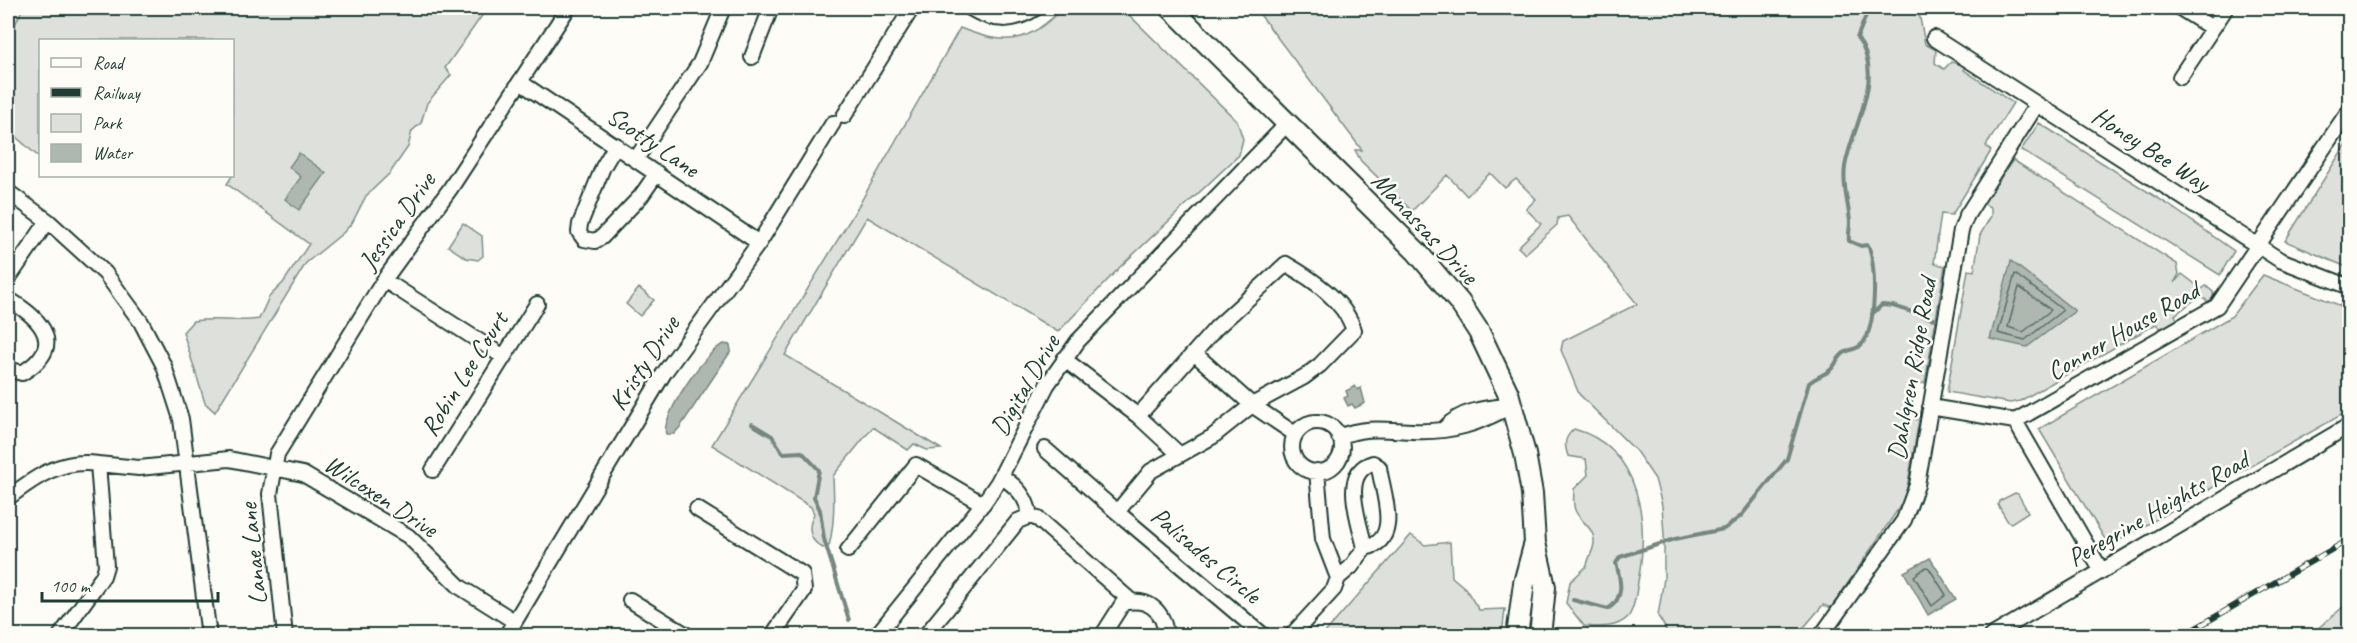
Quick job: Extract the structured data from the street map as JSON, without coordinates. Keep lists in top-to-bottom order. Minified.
{"streets":{"main road":["Manassas Drive"],"street":["Scotty Lane","Honey Bee Way","Jessica Drive","Connor House Road","Kristy Drive","Dahlgren Ridge Road","Robin Lee Court","Digital Drive","Wilcoxen Drive","Peregrine Heights Road","Lanae Lane","Palisades Circle"]},"crossings":[["Scotty Lane","Jessica Drive"],["Scotty Lane","Kristy Drive"],["Honey Bee Way","Connor House Road"],["Honey Bee Way","Dahlgren Ridge Road"],["Jessica Drive","Wilcoxen Drive"],["Jessica Drive","Lanae Lane"],["Manassas Drive","Digital Drive"],["Kristy Drive","Wilcoxen Drive"],["Wilcoxen Drive","Lanae Lane"]],"legend":["Road","Railway","Park","Water"],"scale_bar":"100 m"}
